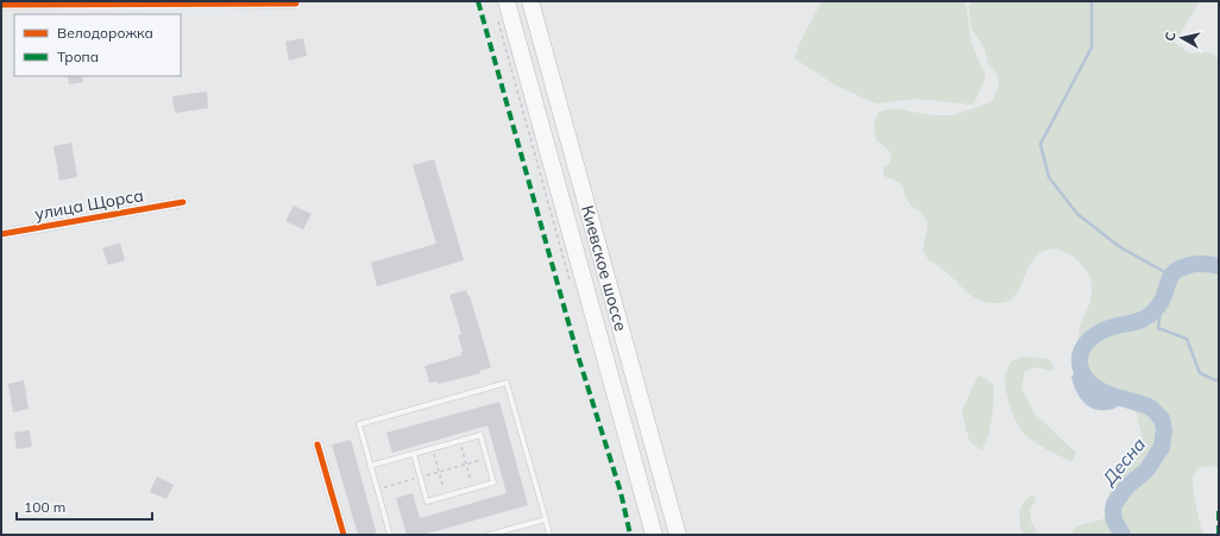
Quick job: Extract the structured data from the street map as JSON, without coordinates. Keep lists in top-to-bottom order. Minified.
{"streets":{"highway":["Киевское шоссе"],"street":["улица Щорса"]},"water":["Десна"],"legend":["Велодорожка","Тропа"],"scale_bar":"100 m","north":"left"}
